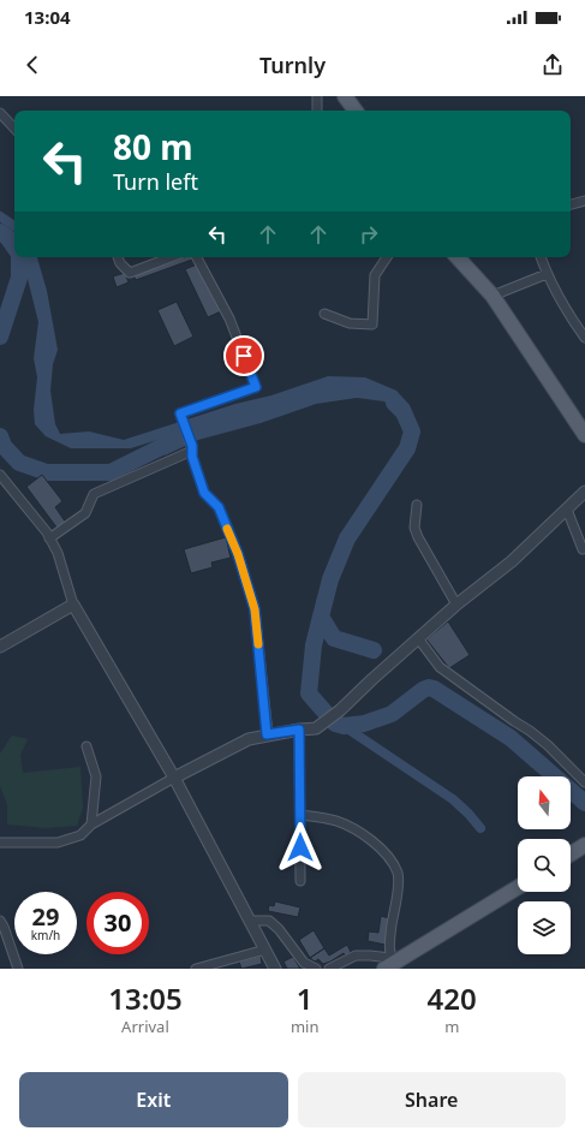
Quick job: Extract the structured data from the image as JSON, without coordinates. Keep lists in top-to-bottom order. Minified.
{"north":"top","page":{"status":"13:04","header":"Turnly","turn":["80 m","Turn left"],"speed":"29 km/h","limit":"30","eta":["13:05","Arrival","1","min","420","m"],"buttons":["Exit","Share"]}}
